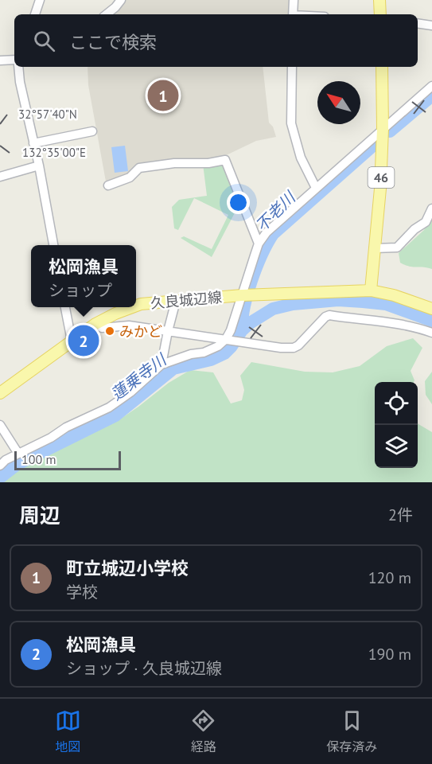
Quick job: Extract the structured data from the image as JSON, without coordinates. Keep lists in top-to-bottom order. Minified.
{"streets":{"main road":["46","久良城辺線"]},"crossings":[["46","久良城辺線"]],"water":["不老川","蓮乗寺川"],"places":["みかど"],"scale_bar":"100 m","north":"top left","page":{"search":"ここで検索","pins":["1","2"],"popup":["松岡漁具","ショップ"],"scale":"100 m","heading":["周辺","2件"],"list":[{"mark":"1","name":"町立城辺小学校","note":"学校","value":"120 m"},{"mark":"2","name":"松岡漁具","note":"ショップ · 久良城辺線","value":"190 m"}],"nav":["地図","経路","保存済み"]},"coordinates":["32°57'40\"N","132°35'00\"E"]}
